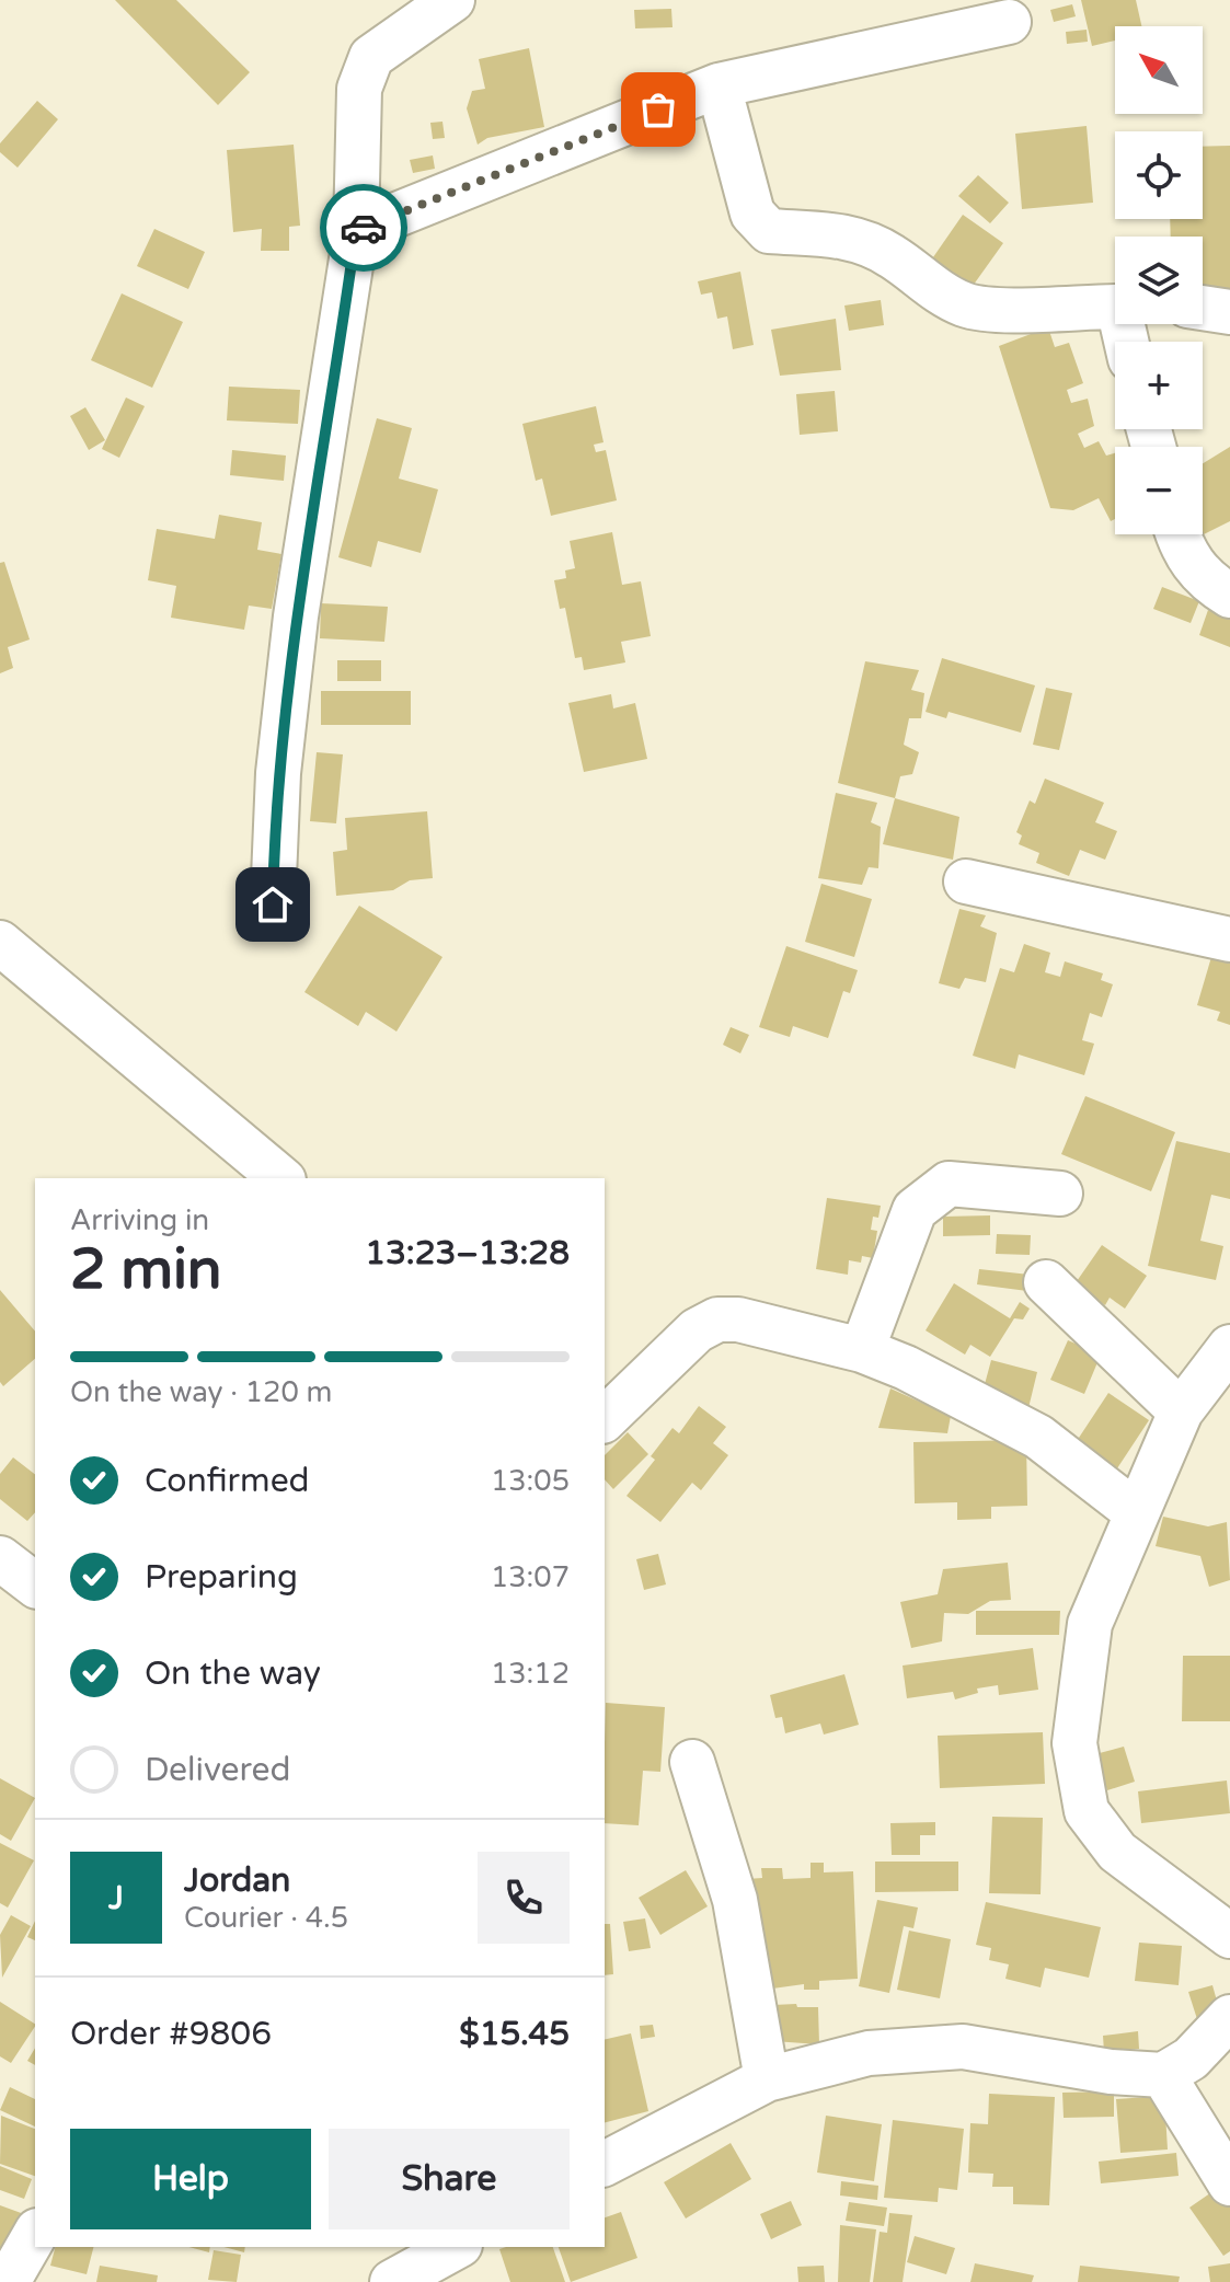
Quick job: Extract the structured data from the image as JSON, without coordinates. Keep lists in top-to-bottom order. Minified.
{"north":"top left","page":{"map_buttons":["+","−"],"heading":["2 min","Arriving in","13:23–13:28"],"panel":["Jordan","Courier · 4.5","Order #9806","$15.45"],"bar":"On the way · 120 m","list":[["Confirmed","13:05"],["Preparing","13:07"],["On the way","13:12"],"Delivered"],"round":"J","buttons":["Help","Share"]}}
